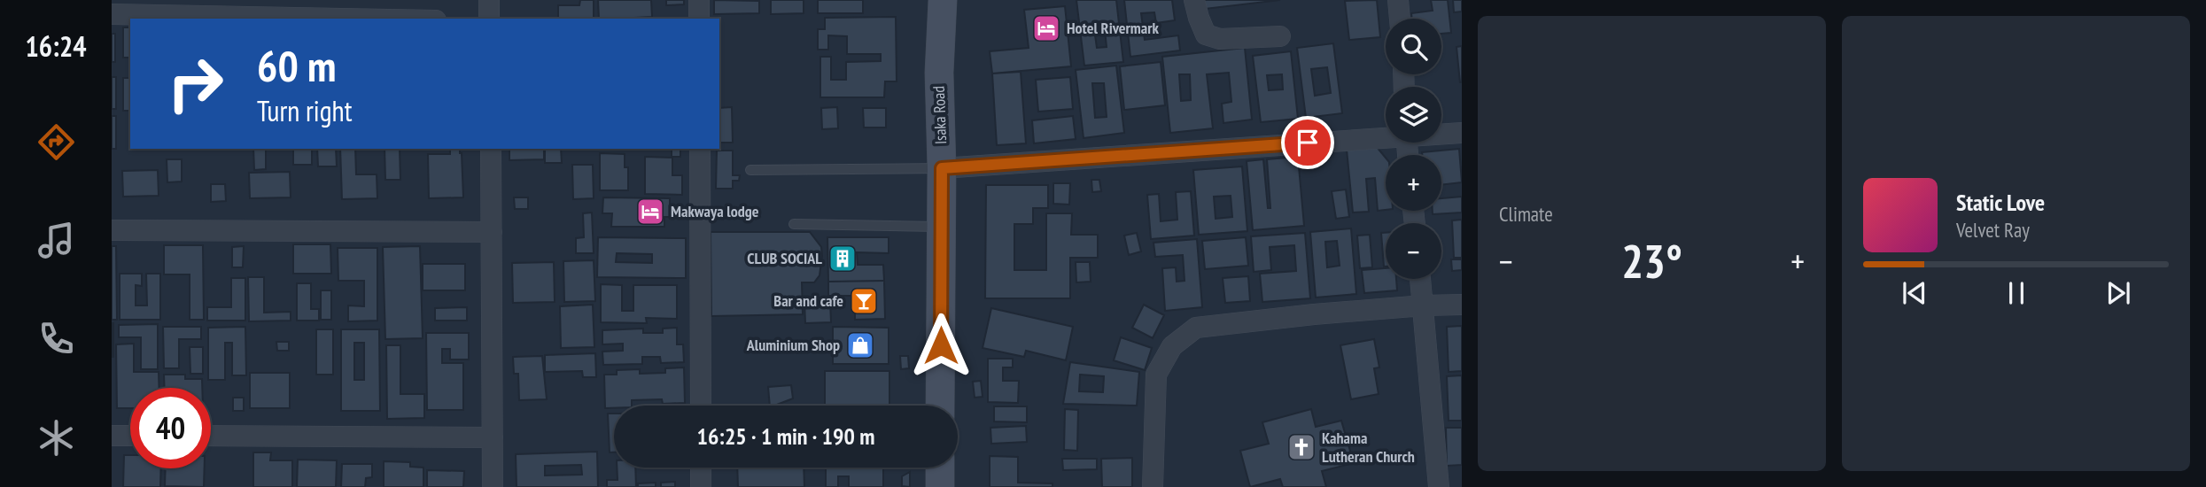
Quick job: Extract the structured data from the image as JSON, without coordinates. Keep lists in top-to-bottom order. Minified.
{"streets":{"street":["Isaka Road"]},"places":{"hotel":["Hotel Rivermark","Makwaya lodge"],"building":["CLUB SOCIAL"],"bar":["Bar and cafe"],"shop":["Aluminium Shop"],"church":["Kahama Lutheran Church"]},"page":{"tabs":"16:24","tile":"Climate","map_buttons":["+","−"],"turn":["60 m","Turn right"],"song":["Static Love","Velvet Ray"],"heat":["−","23°","+"],"limit":"40","trip":"16:25 · 1 min · 190 m"}}
